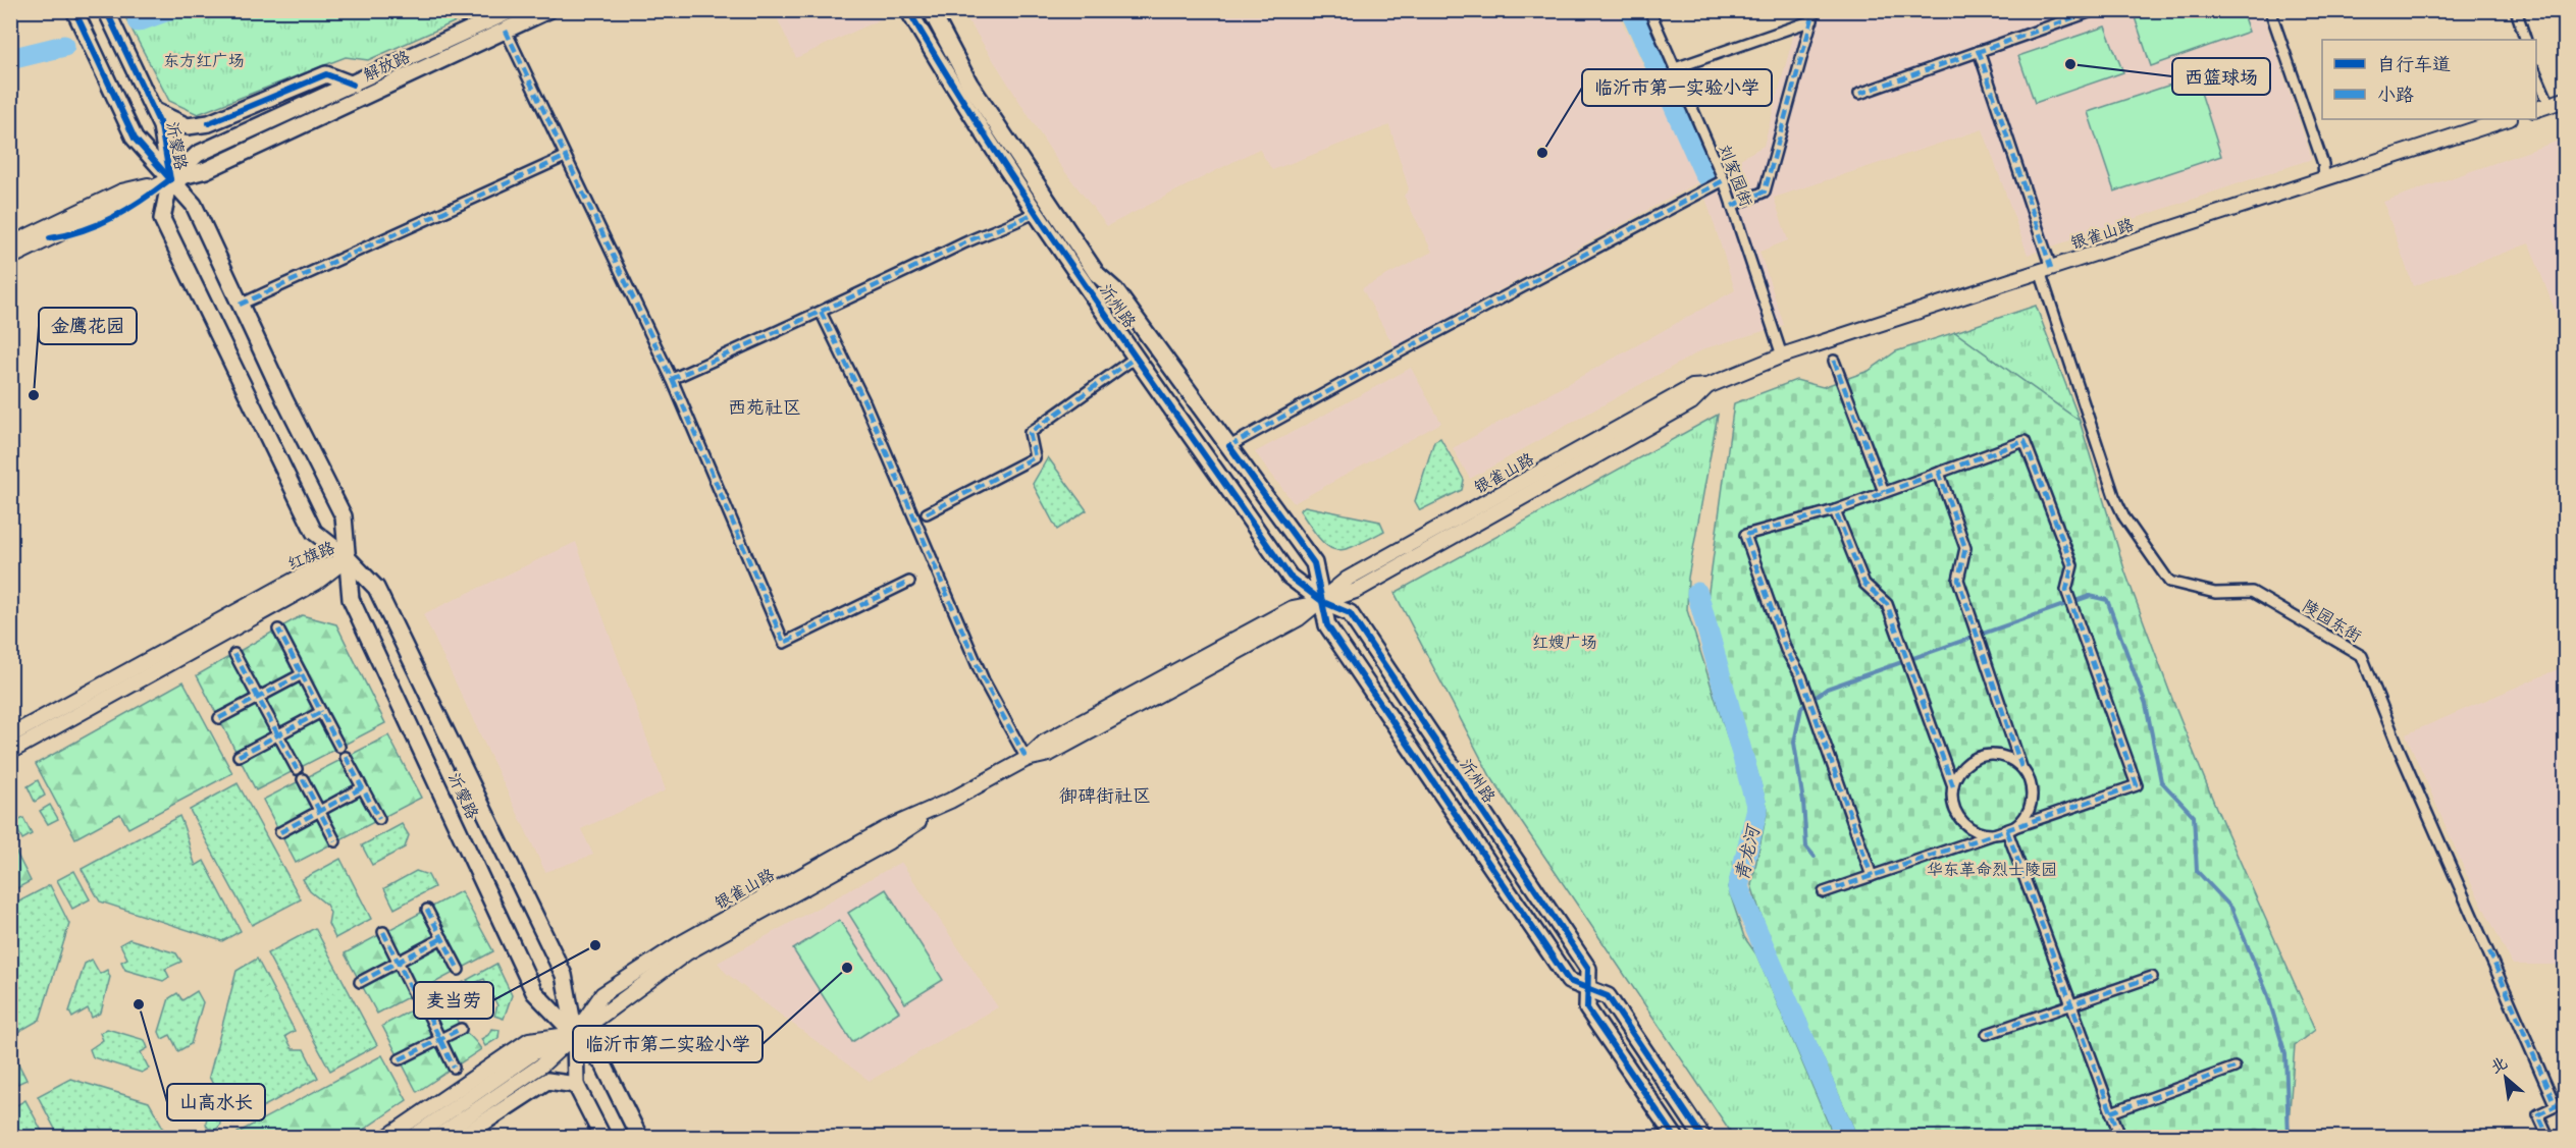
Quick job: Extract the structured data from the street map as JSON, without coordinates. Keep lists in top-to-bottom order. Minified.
{"streets":{"main road":["解放路","沂蒙路","银雀山路","沂州路","红旗路"],"street":["刘家园街","陵园东街"]},"crossings":[["解放路","沂蒙路"],["沂蒙路","银雀山路"],["沂蒙路","红旗路"],["刘家园街","银雀山路"],["银雀山路","沂州路"],["银雀山路","陵园东街"]],"districts":["西苑社区","御碑街社区"],"water":["青龙河"],"parks":["东方红广场","红嫂广场","华东革命烈士陵园"],"places":["西篮球场","临沂市第一实验小学","金鹰花园","麦当劳","临沂市第二实验小学","山高水长"],"legend":["自行车道","小路"],"north":"top left"}
